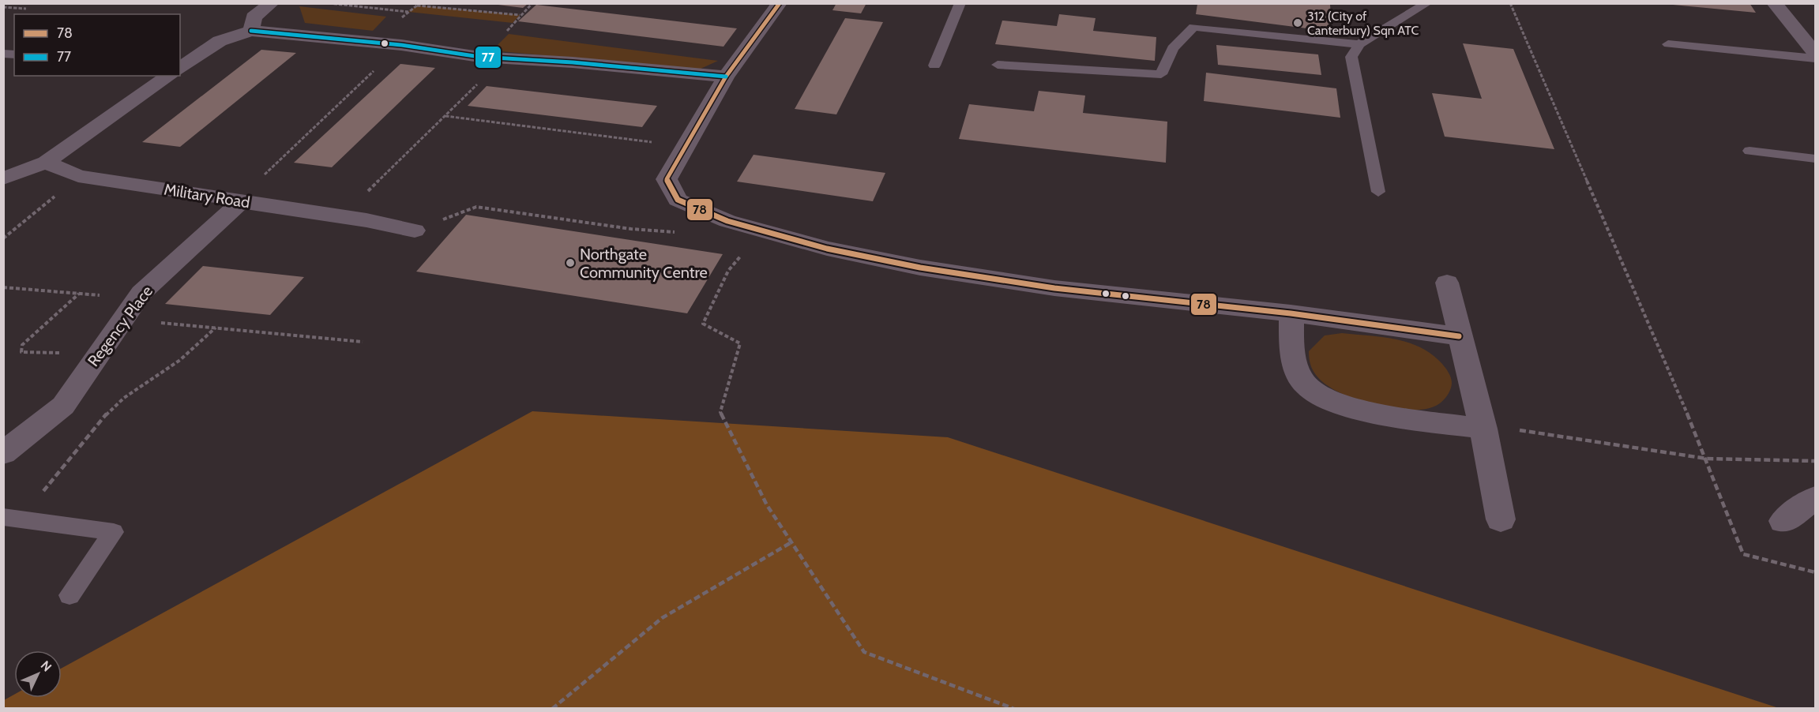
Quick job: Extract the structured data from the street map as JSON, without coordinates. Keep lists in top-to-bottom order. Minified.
{"streets":{"street":["Military Road","Regency Place"]},"crossings":[["Military Road","Regency Place"]],"places":["312 (City of Canterbury) Sqn ATC","Northgate Community Centre"],"lines":["transit line 78","transit line 77"],"legend":["78","77"],"north":"top right"}
